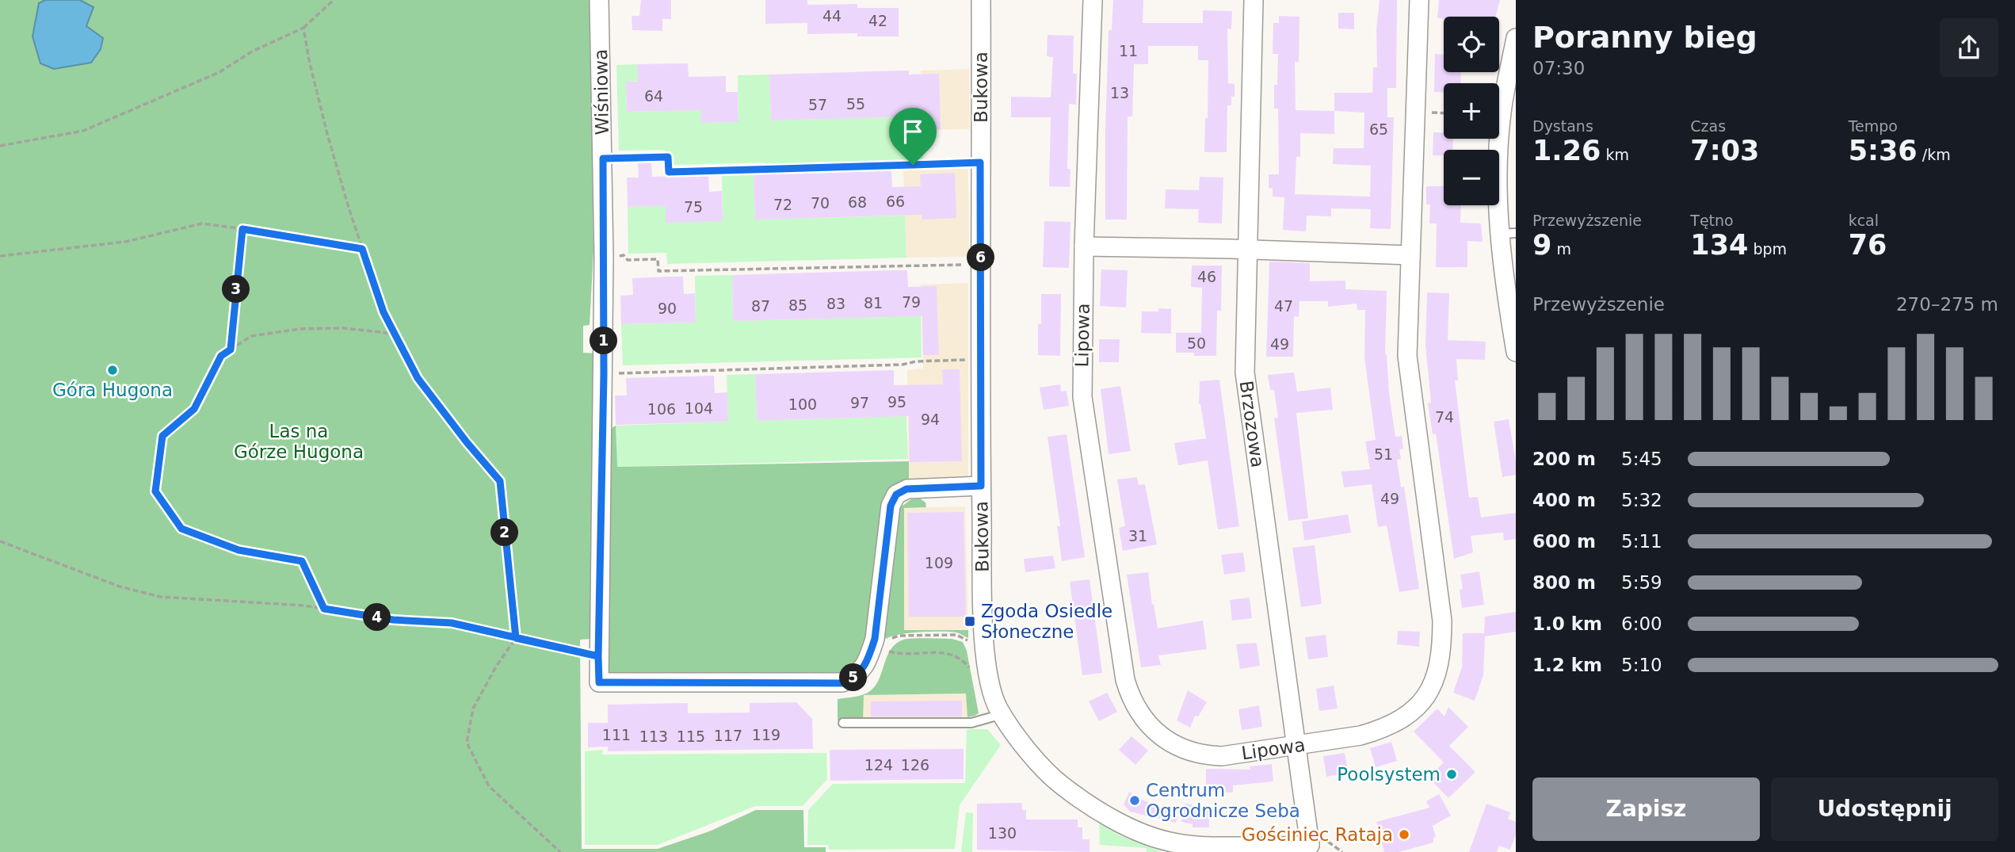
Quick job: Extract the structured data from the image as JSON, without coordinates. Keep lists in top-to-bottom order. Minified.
{"streets":{"street":["Bukowa","Wiśniowa","Lipowa","Brzozowa"]},"crossings":[["Bukowa","Wiśniowa"],["Bukowa","Brzozowa"],["Lipowa","Brzozowa"]],"parks":["Las na Górze Hugona"],"places":{"other":["Góra Hugona","Poolsystem","Centrum Ogrodnicze Seba","Gościniec Rataja"],"transit":["Zgoda Osiedle Słoneczne"]},"house_numbers":["44","42","11","13","64","55","57","65","66","68","70","72","75","46","79","81","83","85","87","47","90","50","49","95","97","100","104","106","74","94","51","49","31","109","111","119","117","113","115","124","126","130"],"page":{"heading":["Poranny bieg","07:30"],"map_buttons":["+","−"],"stats":[["Dystans","1.26 km"],["Czas","7:03"],["Tempo","5:36 /km"],["Przewyższenie","9 m"],["Tętno","134 bpm"],["kcal","76"]],"pins":["6","3","1","2","4","5"],"chart":["Przewyższenie","270–275 m"],"list":[{"name":"200 m","note":"5:45"},{"name":"400 m","note":"5:32"},{"name":"600 m","note":"5:11"},{"name":"800 m","note":"5:59"},{"name":"1.0 km","note":"6:00"},{"name":"1.2 km","note":"5:10"}],"buttons":["Zapisz","Udostępnij"]}}
